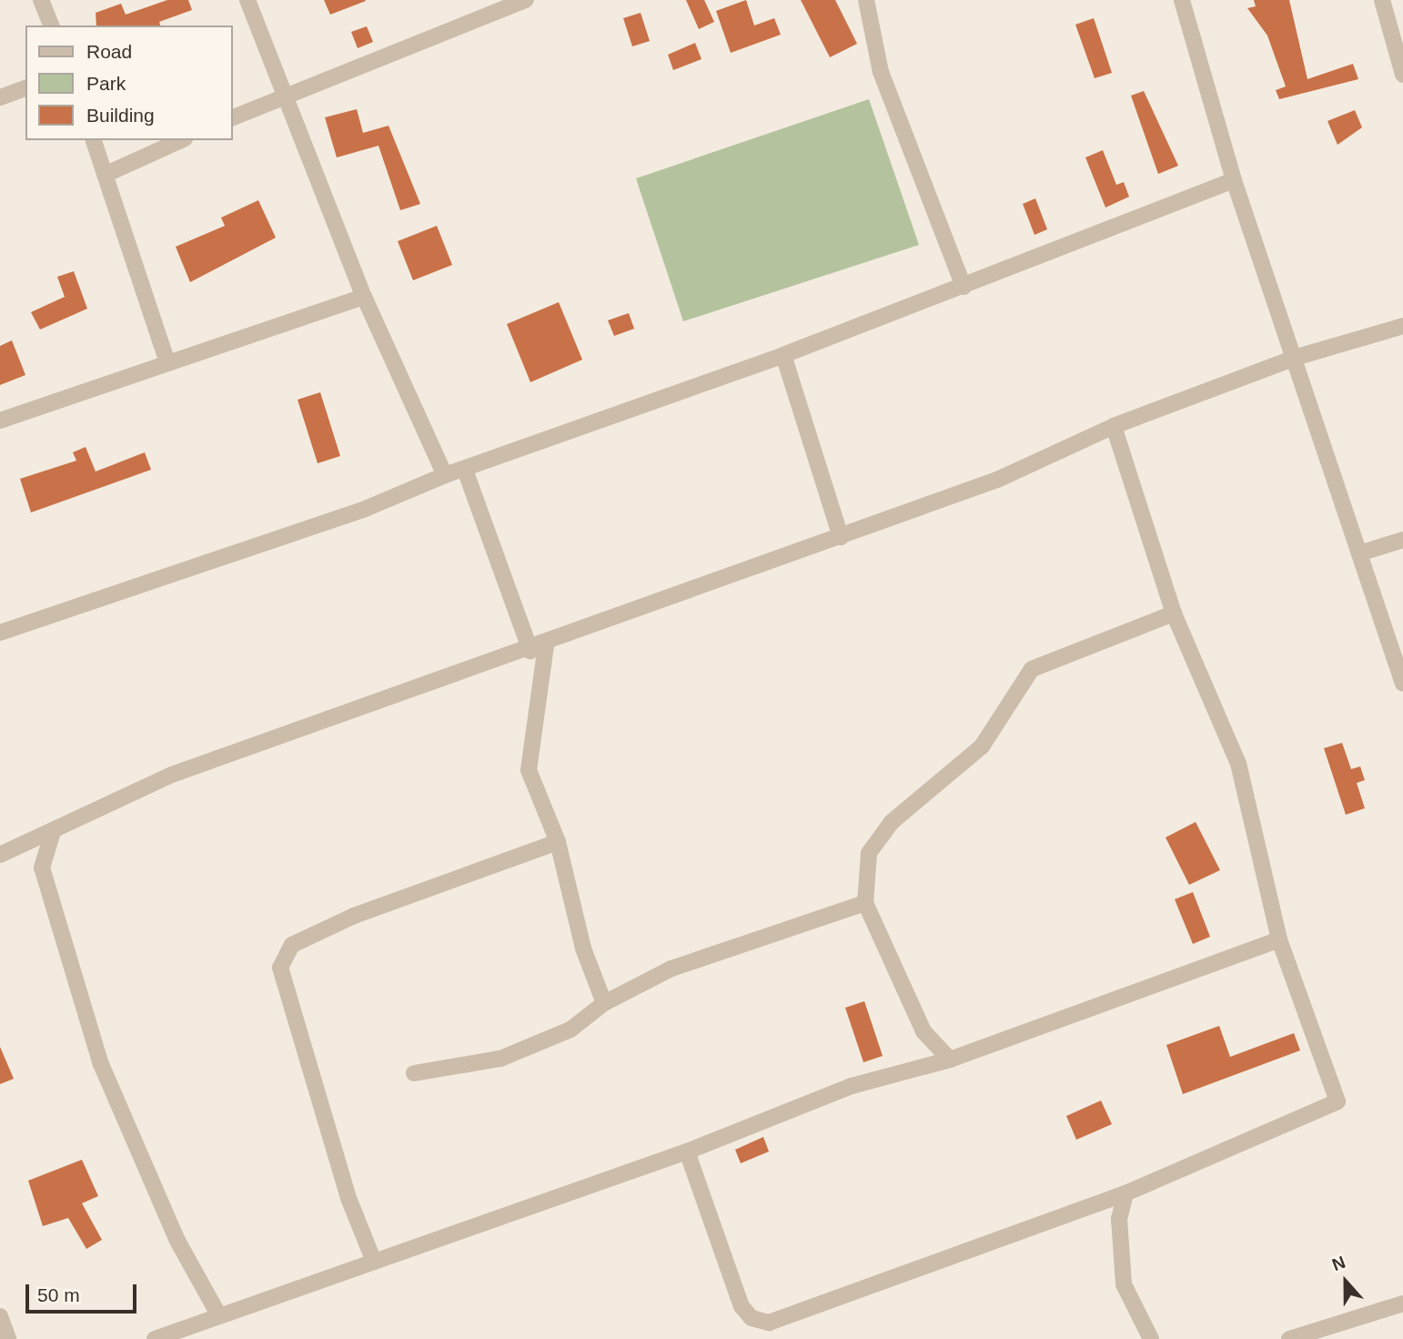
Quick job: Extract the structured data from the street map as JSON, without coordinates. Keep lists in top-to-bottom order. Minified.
{"legend":["Road","Park","Building"],"scale_bar":"50 m","north":"top"}
